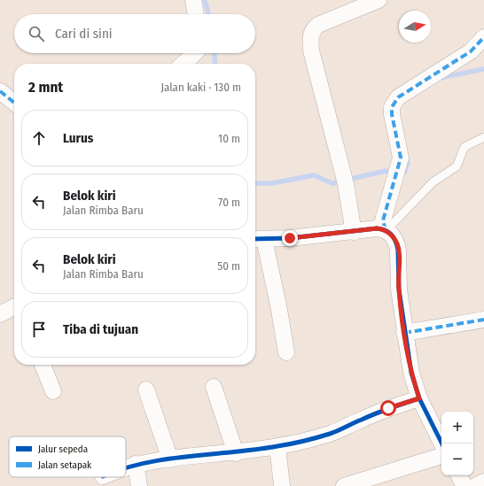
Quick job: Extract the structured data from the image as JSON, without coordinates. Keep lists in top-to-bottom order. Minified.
{"legend":["Jalur sepeda","Jalan setapak"],"north":"right","page":{"search":"Cari di sini","heading":["2 mnt","Jalan kaki · 130 m"],"list":[["Lurus","10 m"],["Belok kiri","Jalan Rimba Baru","70 m"],["Belok kiri","Jalan Rimba Baru","50 m"],"Tiba di tujuan"],"map_buttons":["+","−"]}}
